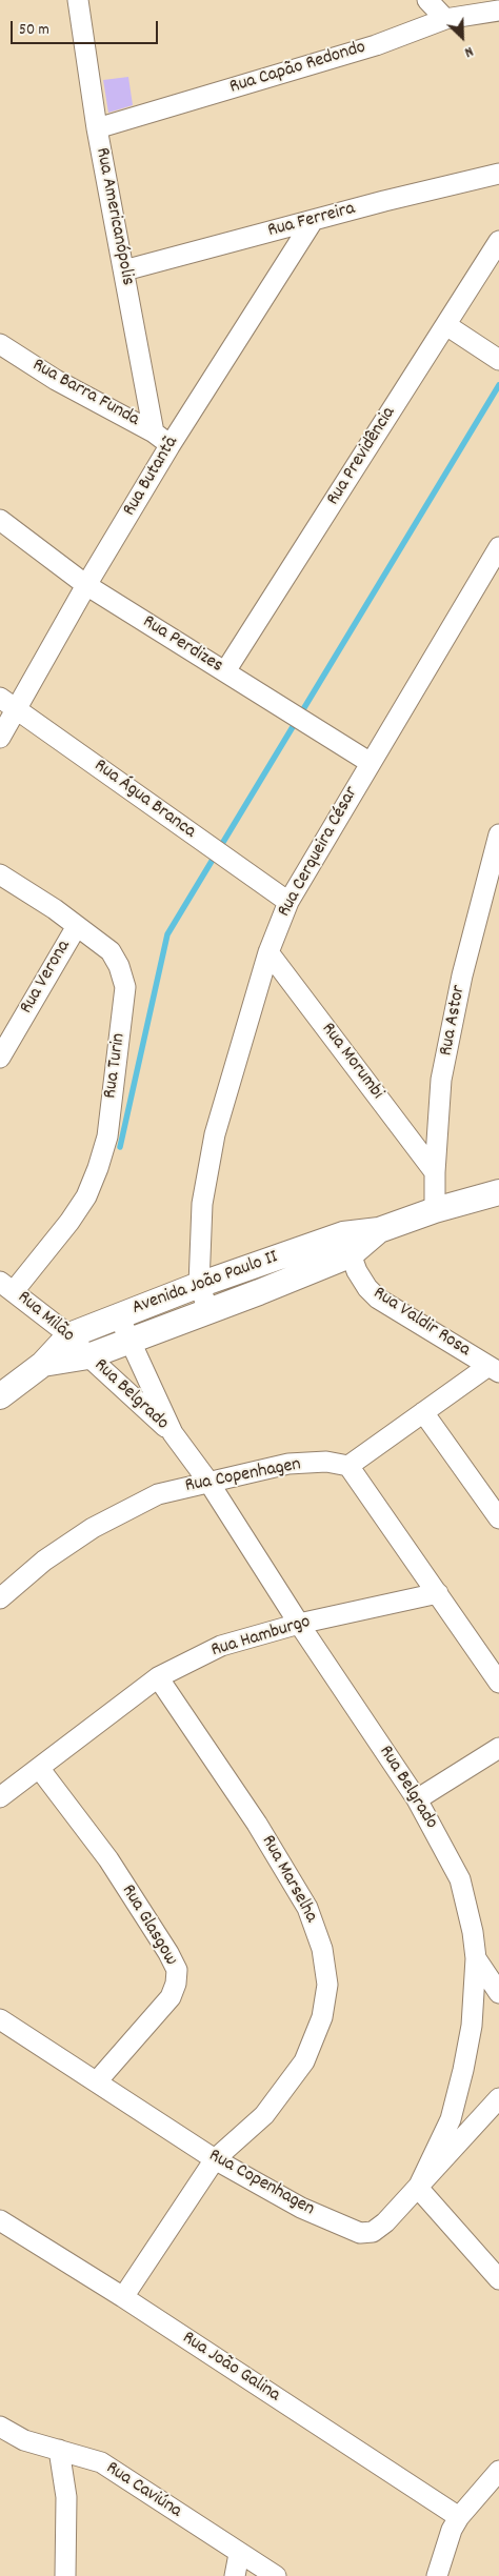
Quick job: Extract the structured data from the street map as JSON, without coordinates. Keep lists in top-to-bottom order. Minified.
{"streets":{"main road":["Avenida João Paulo II"],"street":["Rua Capão Redondo","Rua Americanópolis","Rua Ferreira","Rua Barra Funda","Rua Previdência","Rua Butantã","Rua Perdizes","Rua Água Branca","Rua Cerqueira César","Rua Verona","Rua Astor","Rua Morumbi","Rua Turin","Rua Milão","Rua Valdir Rosa","Rua Belgrado","Rua Copenhagen","Rua Hamburgo","Rua Marselha","Rua Glasgow","Rua João Galina","Rua Caviúna"]},"crossings":[["Rua Capão Redondo","Rua Americanópolis"],["Rua Americanópolis","Rua Ferreira"],["Rua Americanópolis","Rua Barra Funda"],["Rua Ferreira","Rua Butantã"],["Rua Barra Funda","Rua Butantã"],["Rua Previdência","Rua Perdizes"],["Rua Butantã","Rua Perdizes"],["Rua Butantã","Rua Água Branca"],["Rua Perdizes","Rua Cerqueira César"],["Rua Água Branca","Rua Cerqueira César"],["Rua Cerqueira César","Rua Morumbi"],["Rua Cerqueira César","Avenida João Paulo II"],["Rua Verona","Rua Turin"],["Rua Astor","Rua Morumbi"],["Rua Astor","Avenida João Paulo II"],["Rua Turin","Rua Milão"],["Avenida João Paulo II","Rua Milão"],["Avenida João Paulo II","Rua Valdir Rosa"],["Avenida João Paulo II","Rua Belgrado"],["Rua Milão","Rua Belgrado"],["Rua Belgrado","Rua Copenhagen"],["Rua Belgrado","Rua Hamburgo"],["Rua Copenhagen","Rua Marselha"],["Rua Copenhagen","Rua Glasgow"],["Rua Hamburgo","Rua Marselha"],["Rua Hamburgo","Rua Glasgow"],["Rua Marselha","Rua João Galina"]],"scale_bar":"50 m","north":"bottom right"}
